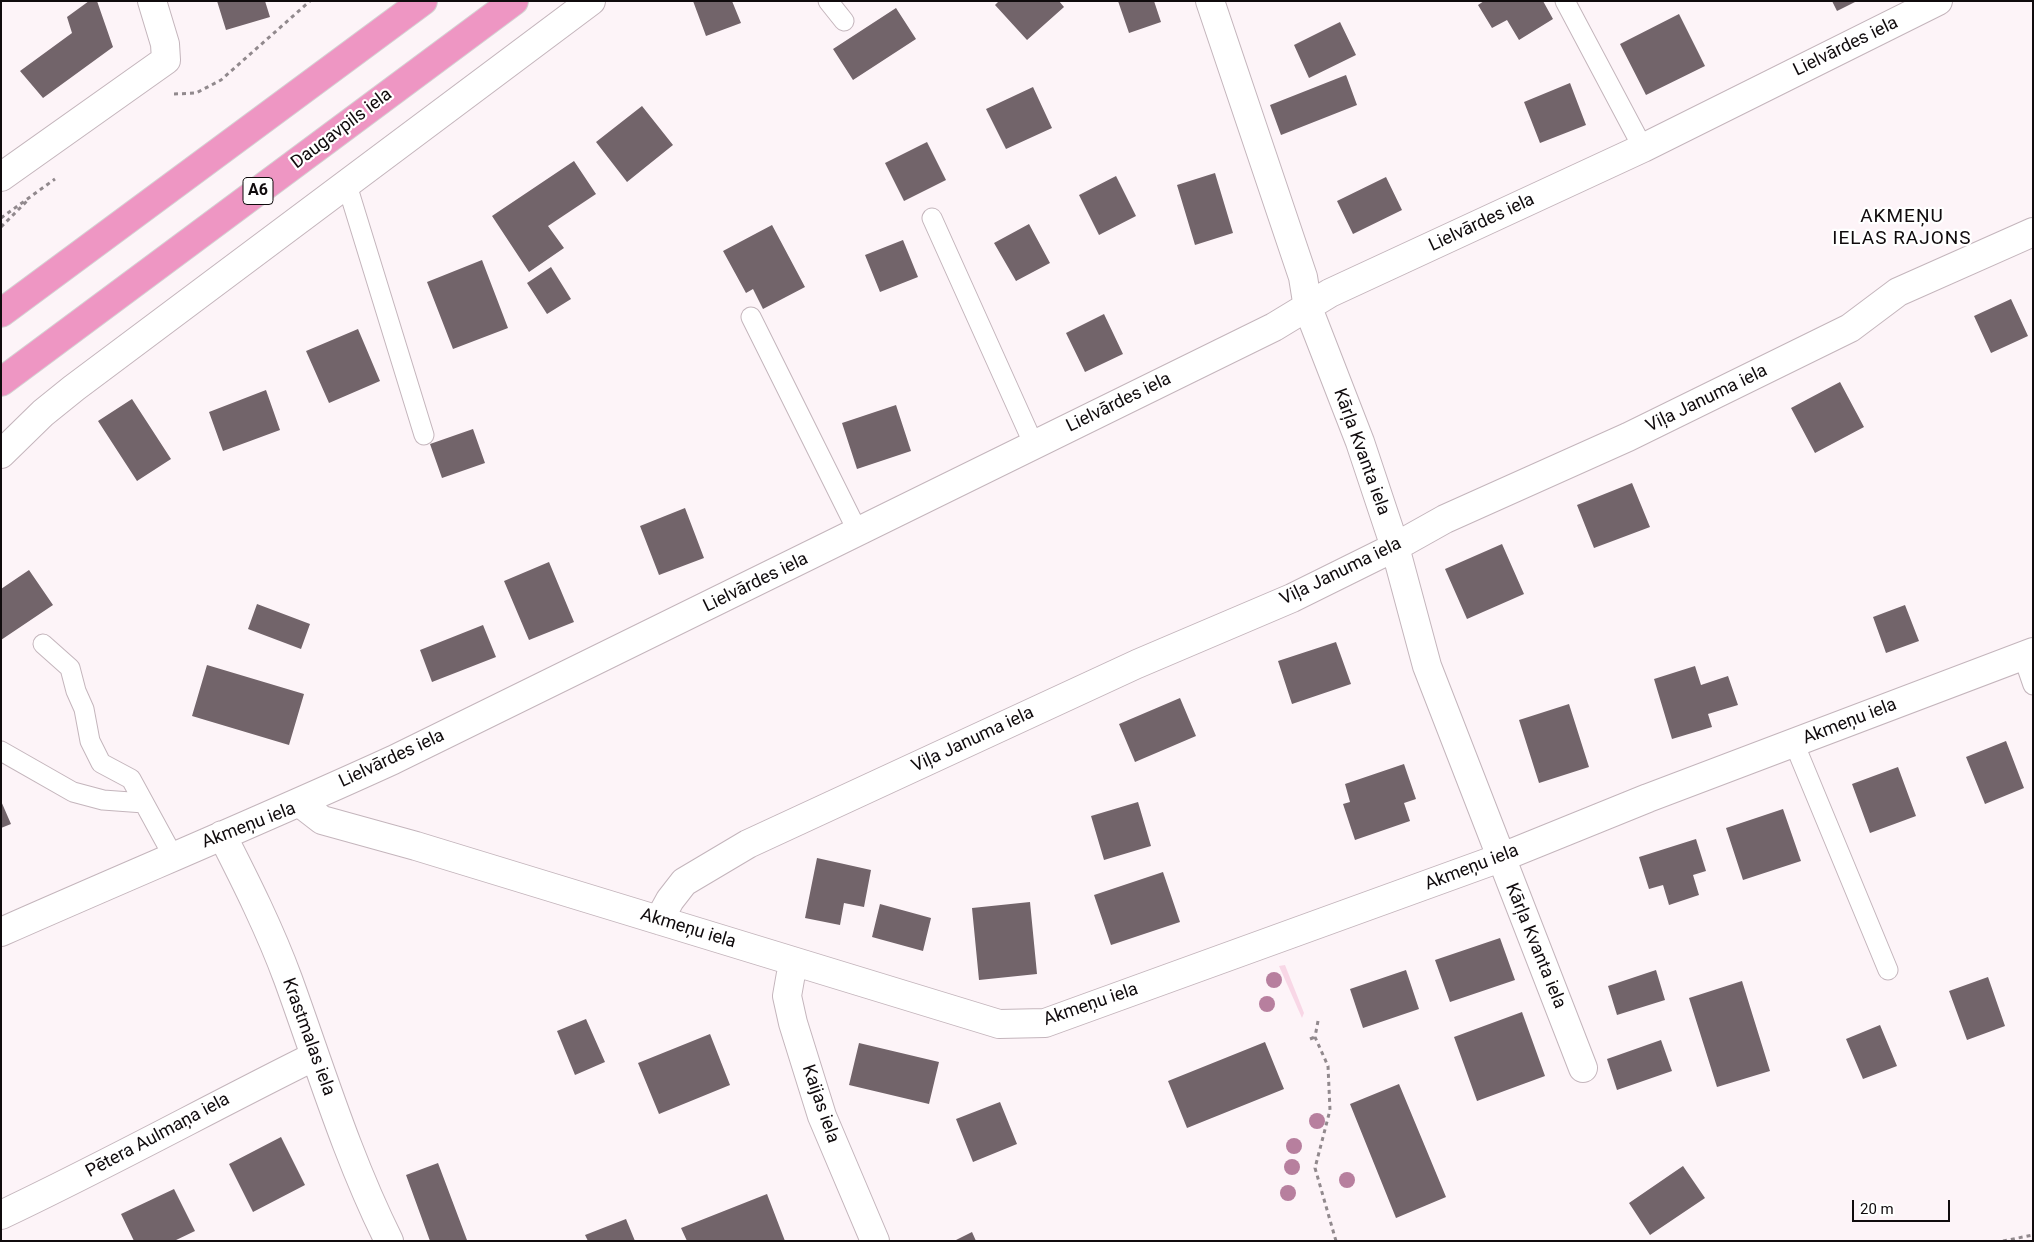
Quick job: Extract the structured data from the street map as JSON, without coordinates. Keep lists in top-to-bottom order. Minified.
{"streets":{"highway":["Daugavpils iela","A6"],"street":["Lielvārdes iela","Viļa Januma iela","Kārļa Kvanta iela","Akmeņu iela","Krastmalas iela","Kaijas iela","Pētera Aulmaņa iela"]},"crossings":[["Lielvārdes iela","Kārļa Kvanta iela"],["Lielvārdes iela","Akmeņu iela"],["Viļa Januma iela","Kārļa Kvanta iela"],["Viļa Januma iela","Akmeņu iela"],["Kārļa Kvanta iela","Akmeņu iela"],["Akmeņu iela","Krastmalas iela"],["Akmeņu iela","Kaijas iela"],["Krastmalas iela","Pētera Aulmaņa iela"]],"districts":["AKMEŅU IELAS RAJONS"],"scale_bar":"20 m"}
